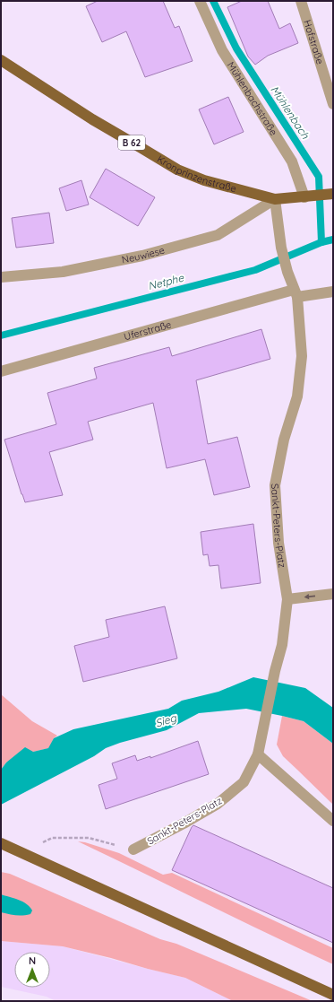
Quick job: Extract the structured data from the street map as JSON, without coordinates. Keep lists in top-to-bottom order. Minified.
{"streets":{"main road":["B 62","Kronprinzenstraße"],"street":["Hofstraße","Mühlenbachstraße","Neuwiese","Uferstraße","Sankt-Peters-Platz"]},"crossings":[["Mühlenbachstraße","Kronprinzenstraße"],["Kronprinzenstraße","Neuwiese"],["Kronprinzenstraße","Sankt-Peters-Platz"],["Neuwiese","Sankt-Peters-Platz"],["Uferstraße","Sankt-Peters-Platz"]],"water":["Mühlenbach","Netphe","Sieg"],"north":"top"}
